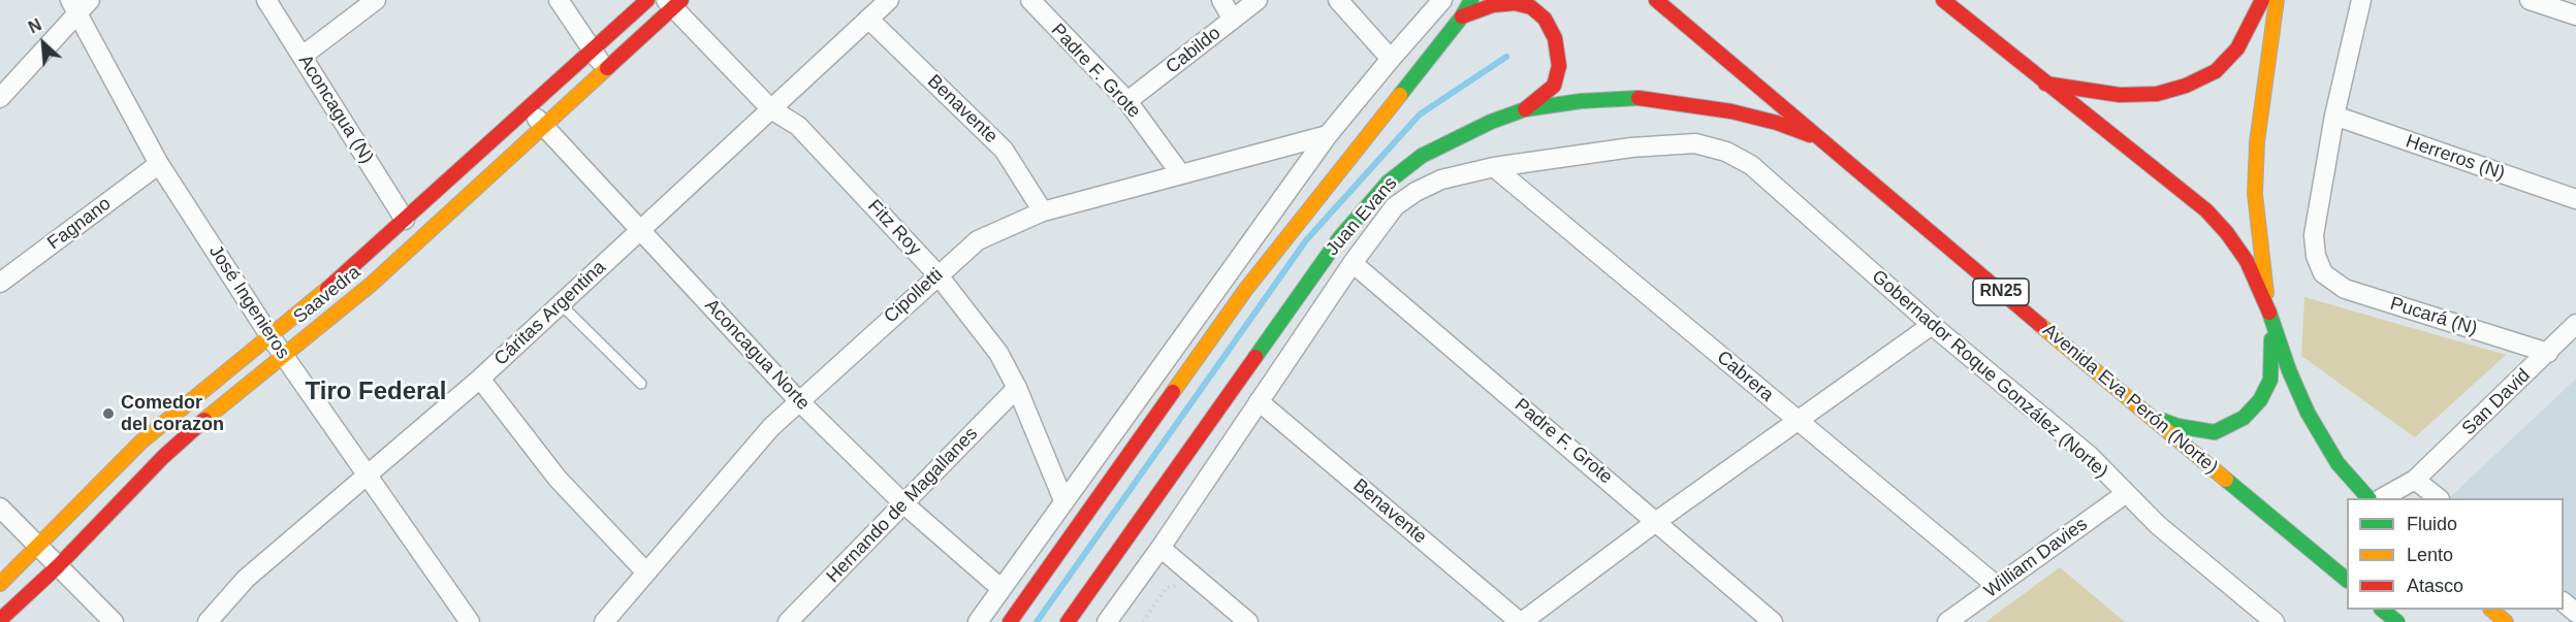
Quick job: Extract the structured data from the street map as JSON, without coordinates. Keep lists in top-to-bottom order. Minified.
{"streets":{"street":["Cabildo","Padre F. Grote","Aconcagua (N)","Benavente","Herreros (N)","Juan Evans","Fagnano","Fitz Roy","RN25","Saavedra","Cipolletti","José Ingenieros","Cáritas Argentina","Pucará (N)","Aconcagua Norte","Gobernador Roque González (Norte)","Cabrera","Avenida Eva Perón (Norte)","San David","Hernando de Magallanes","William Davies"]},"crossings":[["Cabildo","Padre F. Grote"],["Padre F. Grote","Juan Evans"],["Padre F. Grote","Cipolletti"],["Aconcagua (N)","Saavedra"],["Benavente","Juan Evans"],["Benavente","Cipolletti"],["Benavente","Cáritas Argentina"],["Herreros (N)","Pucará (N)"],["Juan Evans","Gobernador Roque González (Norte)"],["Juan Evans","Cabrera"],["Juan Evans","Avenida Eva Perón (Norte)"],["Fagnano","José Ingenieros"],["Fitz Roy","Saavedra"],["Fitz Roy","Cipolletti"],["Fitz Roy","Cáritas Argentina"],["Fitz Roy","Hernando de Magallanes"],["Saavedra","José Ingenieros"],["Saavedra","Aconcagua Norte"],["Cipolletti","Aconcagua Norte"],["José Ingenieros","Cáritas Argentina"],["Cáritas Argentina","Aconcagua Norte"],["Pucará (N)","San David"],["Aconcagua Norte","Hernando de Magallanes"],["Gobernador Roque González (Norte)","William Davies"],["Cabrera","William Davies"]],"districts":["Tiro Federal"],"places":["Comedor del corazon"],"legend":["Fluido","Lento","Atasco"],"north":"top left"}
